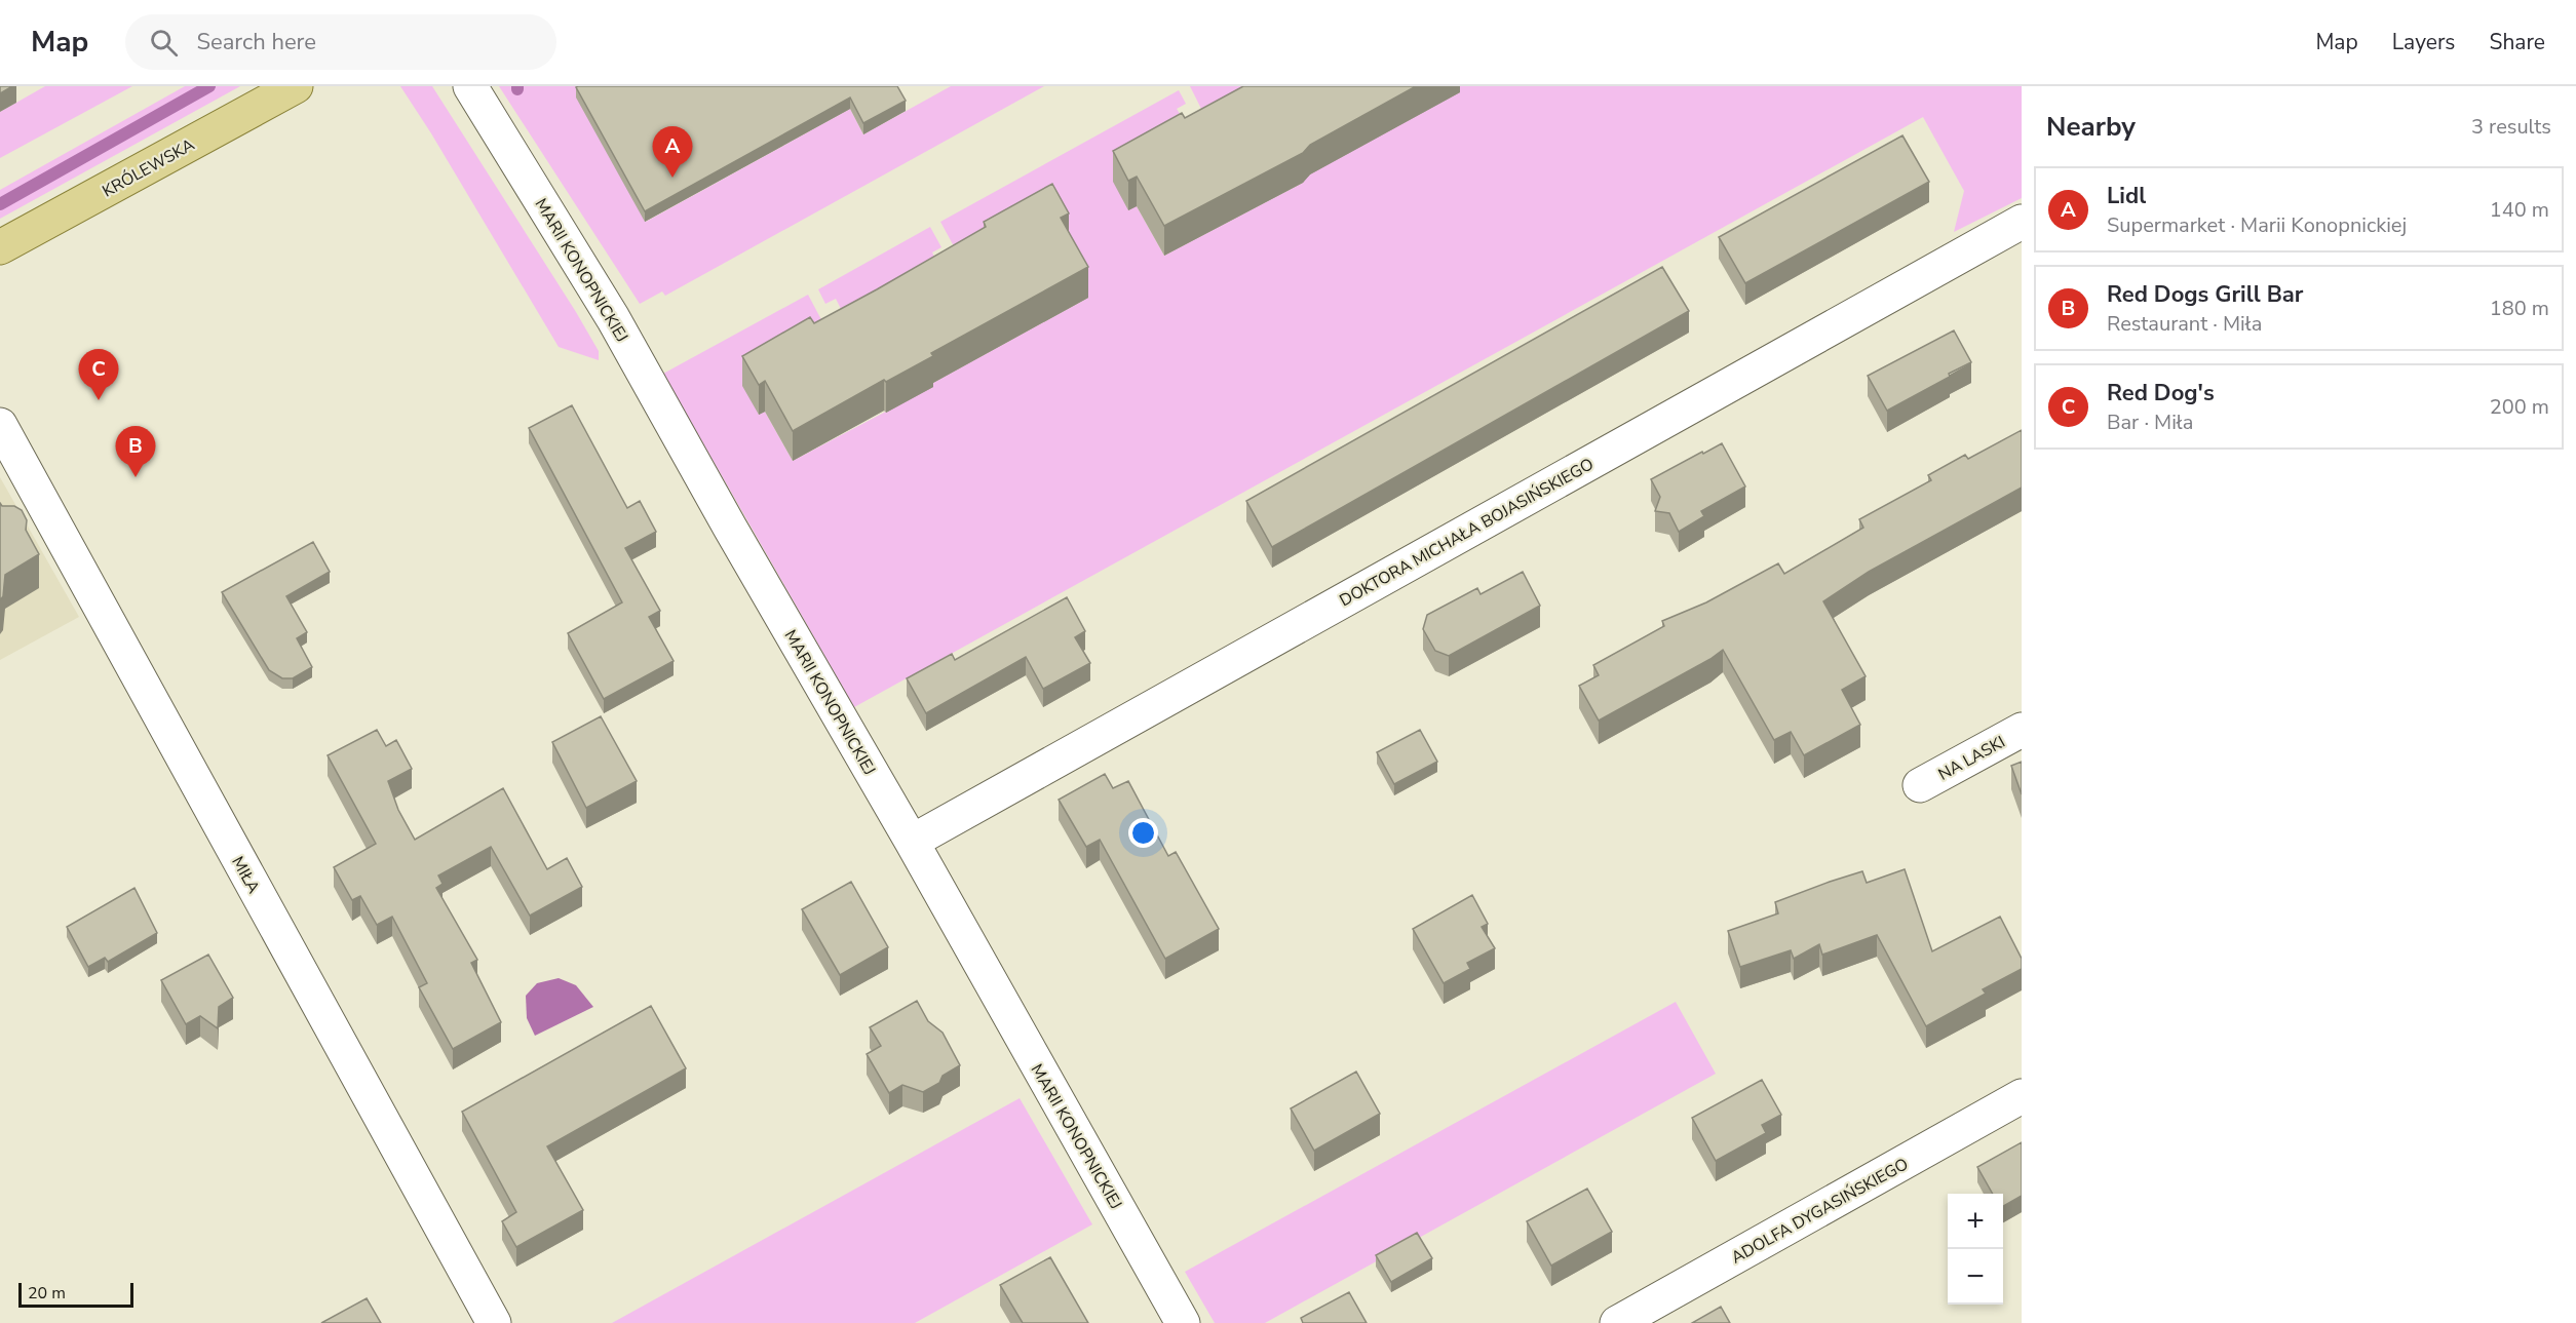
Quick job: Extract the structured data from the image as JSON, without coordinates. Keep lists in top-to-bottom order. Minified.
{"streets":{"main road":["KRÓLEWSKA"],"street":["MARII KONOPNICKIEJ","DOKTORA MICHAŁA BOJASIŃSKIEGO","NA LASKI","MIŁA","ADOLFA DYGASIŃSKIEGO"]},"crossings":[["MARII KONOPNICKIEJ","DOKTORA MICHAŁA BOJASIŃSKIEGO"]],"scale_bar":"20 m","page":{"header":"Map","search":"Search here","nav":["Map","Layers","Share"],"heading":["Nearby","3 results"],"pins":["A","C","B"],"list":[{"mark":"A","name":"Lidl","note":"Supermarket · Marii Konopnickiej","value":"140 m"},{"mark":"B","name":"Red Dogs Grill Bar","note":"Restaurant · Miła","value":"180 m"},{"mark":"C","name":"Red Dog's","note":"Bar · Miła","value":"200 m"}],"map_buttons":["+","−"],"scale":"20 m"}}
